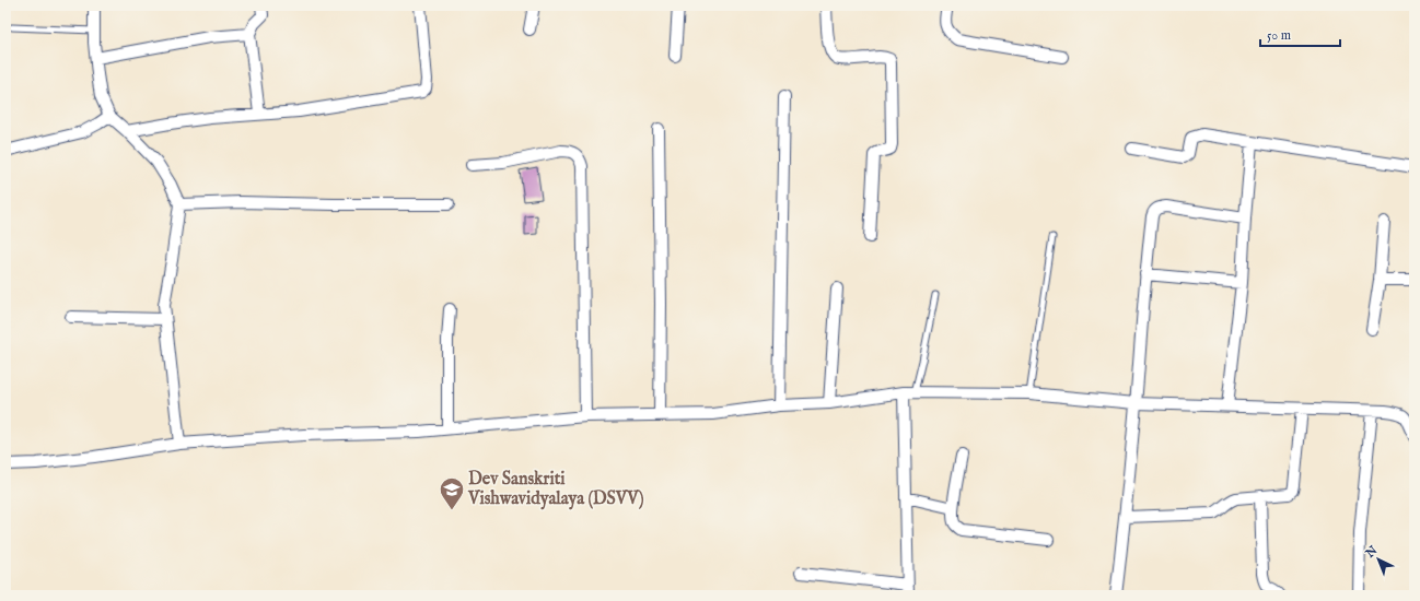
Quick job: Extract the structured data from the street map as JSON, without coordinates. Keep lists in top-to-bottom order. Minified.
{"places":{"school or university":["Dev Sanskriti Vishwavidyalaya (DSVV)"]},"scale_bar":"50 m","north":"top left"}
